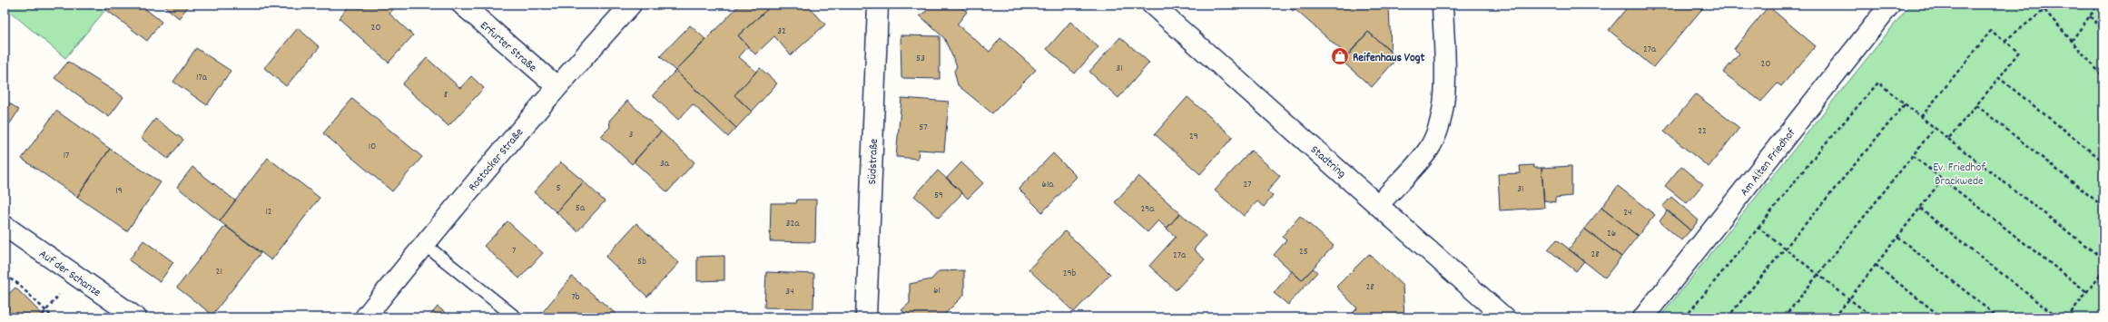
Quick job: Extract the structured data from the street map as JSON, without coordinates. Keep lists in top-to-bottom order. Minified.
{"streets":{"street":["Erfurter Straße","Rostocker Straße","Stadtring","Südstraße","Am Alten Friedhof","Auf der Schanze"]},"crossings":[["Erfurter Straße","Rostocker Straße"]],"parks":["Ev. Friedhof Brackwede"],"places":{"shop":["Reifenhaus Vogt"]},"house_numbers":["20","32","27a","53","20","31","17a","8","57","22","3","29","10","17","3a","61a","27","5","31","19","59","5a","29a","12","24","32a","26","7","25","28","27a","5b","21","29b","28","61","34","7b"]}
